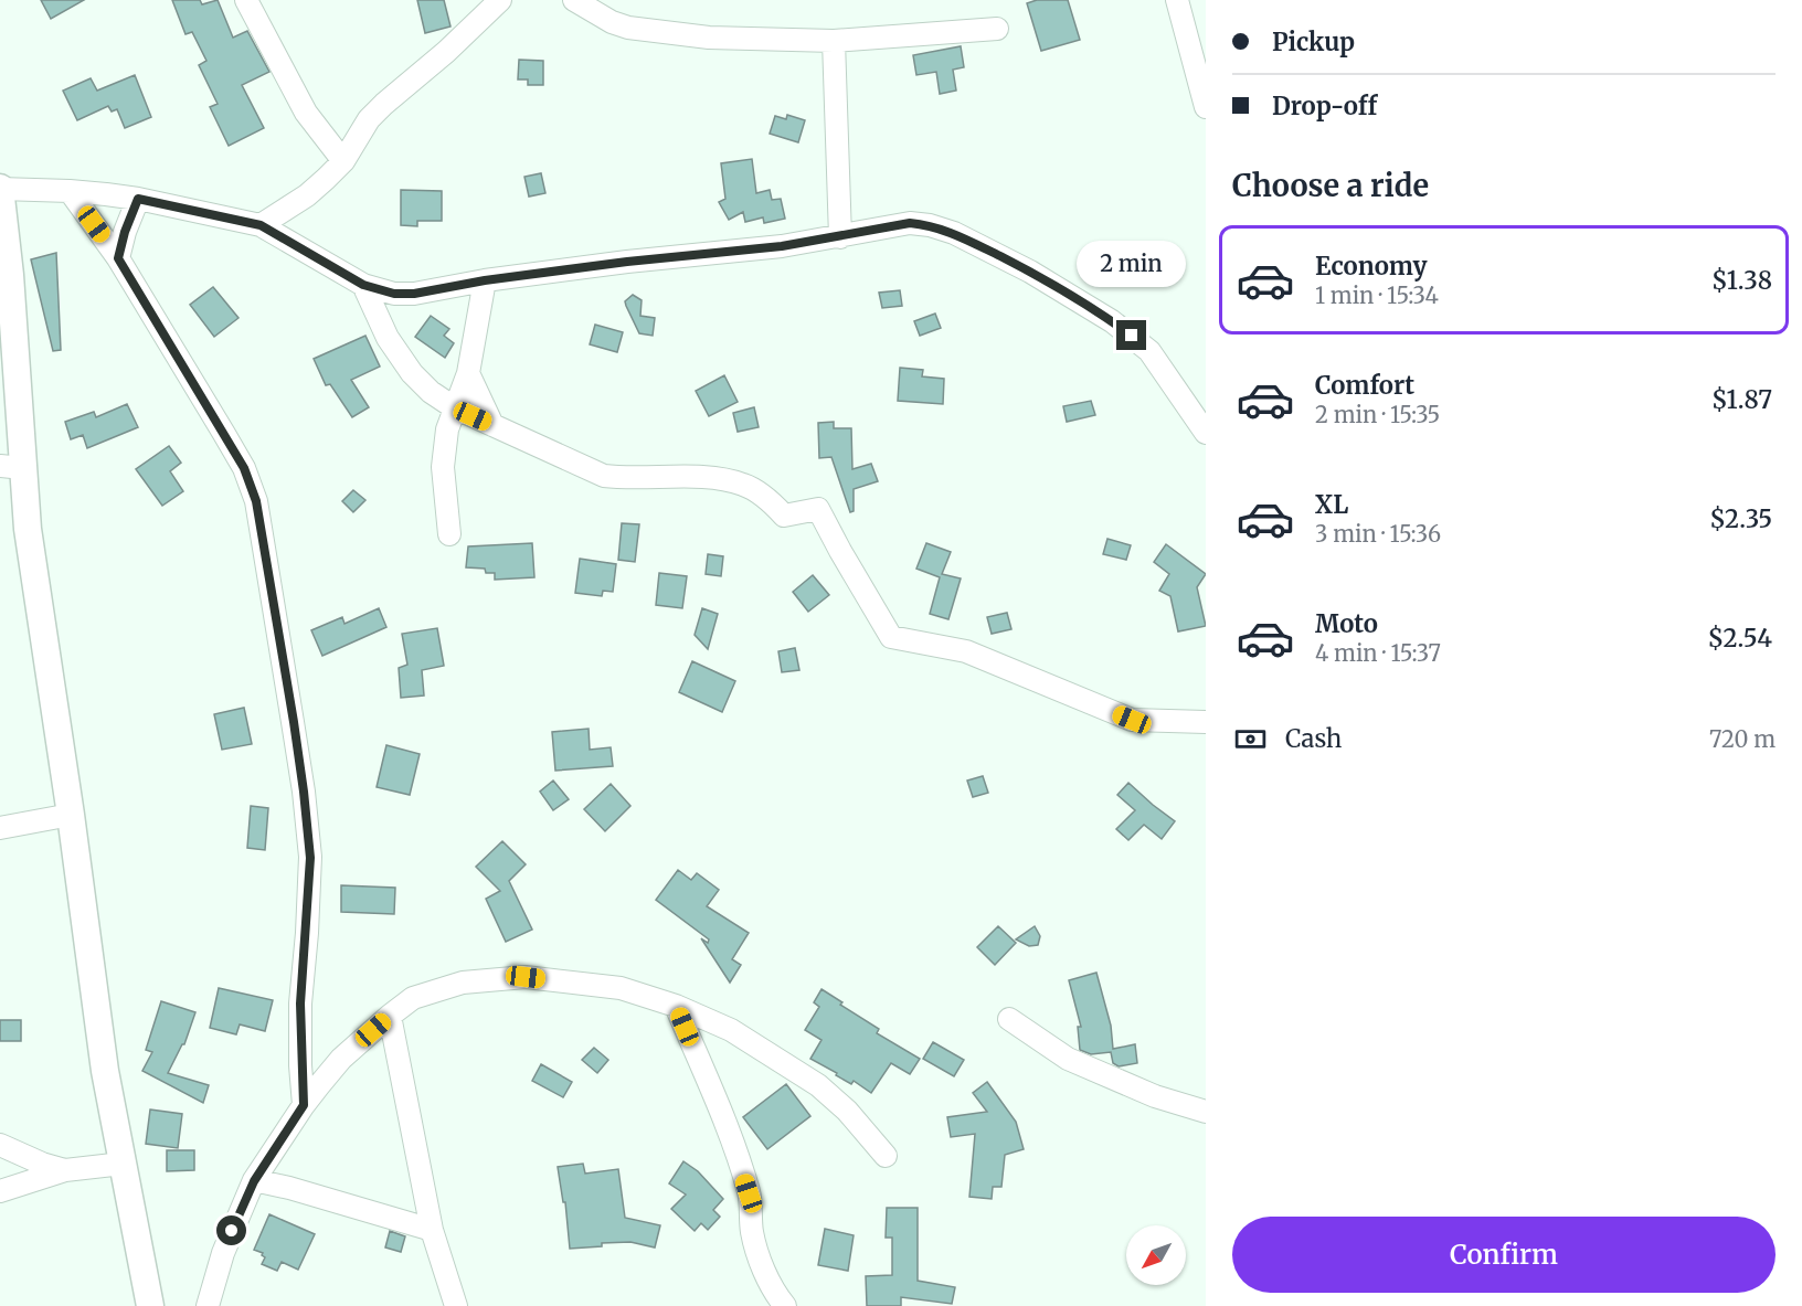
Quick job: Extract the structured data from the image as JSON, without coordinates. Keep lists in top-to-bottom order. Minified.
{"north":"bottom left","page":{"banner":["Pickup","Drop-off"],"heading":"Choose a ride","list":[{"name":"Economy","note":"1 min · 15:34","value":"$1.38"},{"name":"Comfort","note":"2 min · 15:35","value":"$1.87"},{"name":"XL","note":"3 min · 15:36","value":"$2.35"},{"name":"Moto","note":"4 min · 15:37","value":"$2.54"}],"bubble":"2 min","pay":["Cash","720 m"],"buttons":"Confirm"}}
